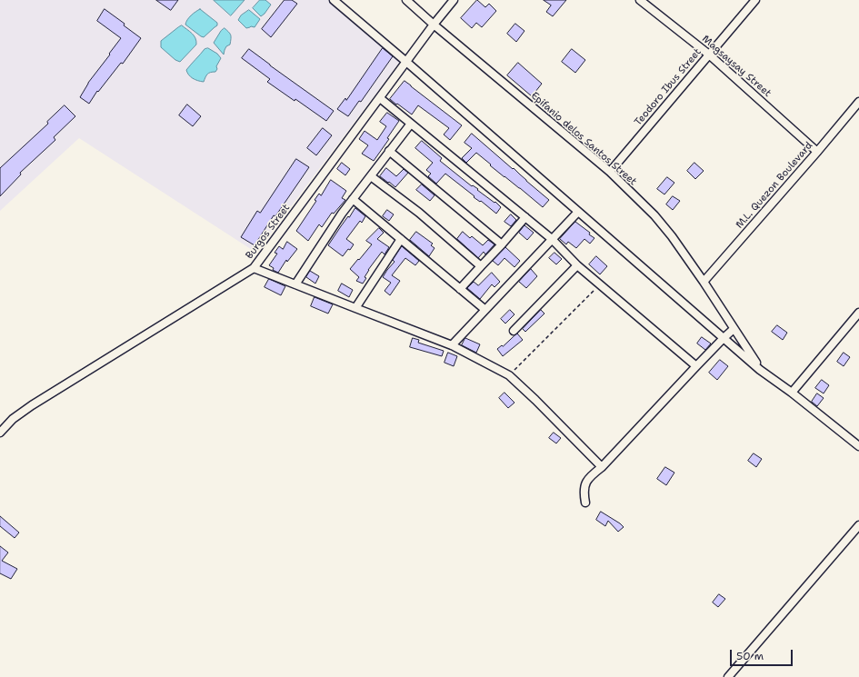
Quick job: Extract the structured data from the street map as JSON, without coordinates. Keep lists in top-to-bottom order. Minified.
{"streets":{"street":["Magsaysay Street","Teodoro Ibus Street","Epifanio delos Santos Street","M.L. Quezon Boulevard","Burgos Street"]},"crossings":[["Magsaysay Street","Teodoro Ibus Street"],["Magsaysay Street","M.L. Quezon Boulevard"],["Teodoro Ibus Street","Epifanio delos Santos Street"],["Epifanio delos Santos Street","M.L. Quezon Boulevard"],["Epifanio delos Santos Street","Burgos Street"]],"scale_bar":"50 m"}
